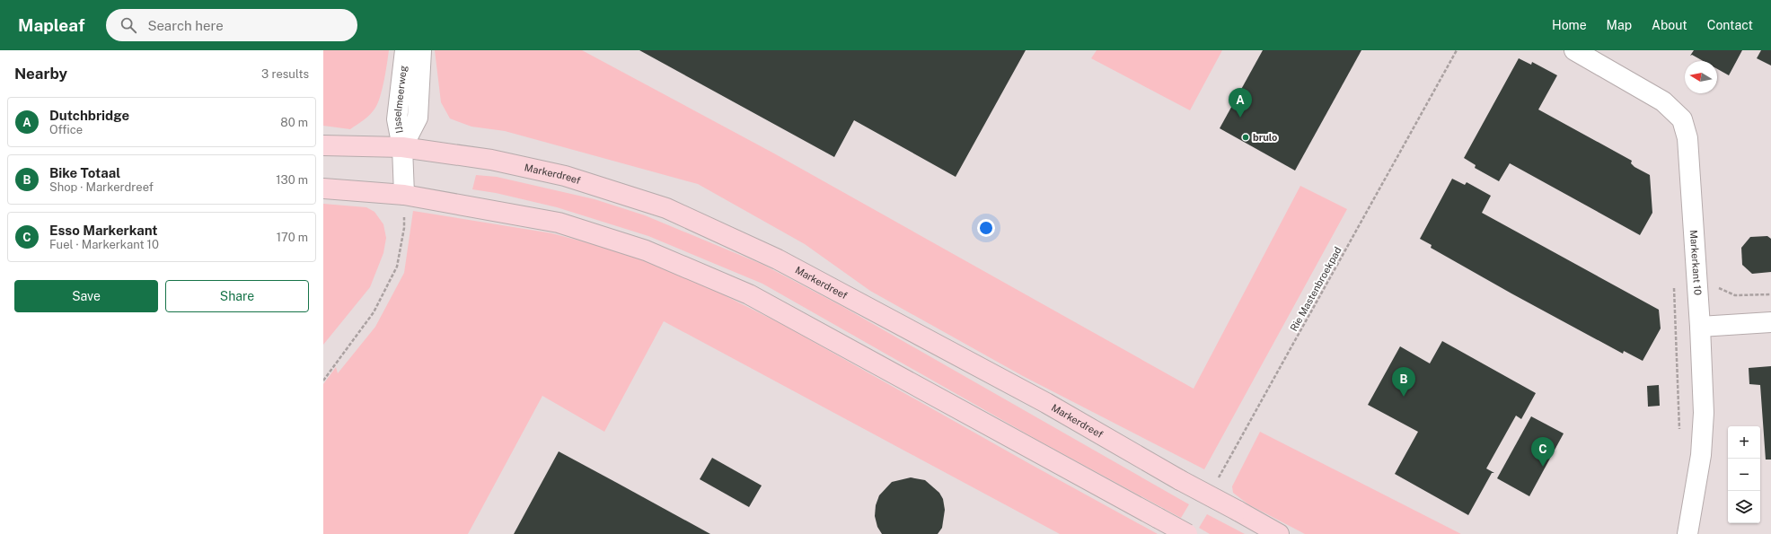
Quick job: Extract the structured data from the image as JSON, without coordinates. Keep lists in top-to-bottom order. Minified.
{"streets":{"main road":["Markerdreef"],"street":["IJsselmeerweg","Markerkant 10"],"path":["Rie Mastenbroekpad"]},"crossings":[["IJsselmeerweg","Markerdreef"]],"places":["brulo"],"north":"left","page":{"header":"Mapleaf","search":"Search here","nav":["Home","Map","About","Contact"],"heading":["Nearby","3 results"],"pins":["A","B","C"],"list":[{"mark":"A","name":"Dutchbridge","note":"Office","value":"80 m"},{"mark":"B","name":"Bike Totaal","note":"Shop · Markerdreef","value":"130 m"},{"mark":"C","name":"Esso Markerkant","note":"Fuel · Markerkant 10","value":"170 m"}],"buttons":["Save","Share"],"map_buttons":["+","−"]}}
